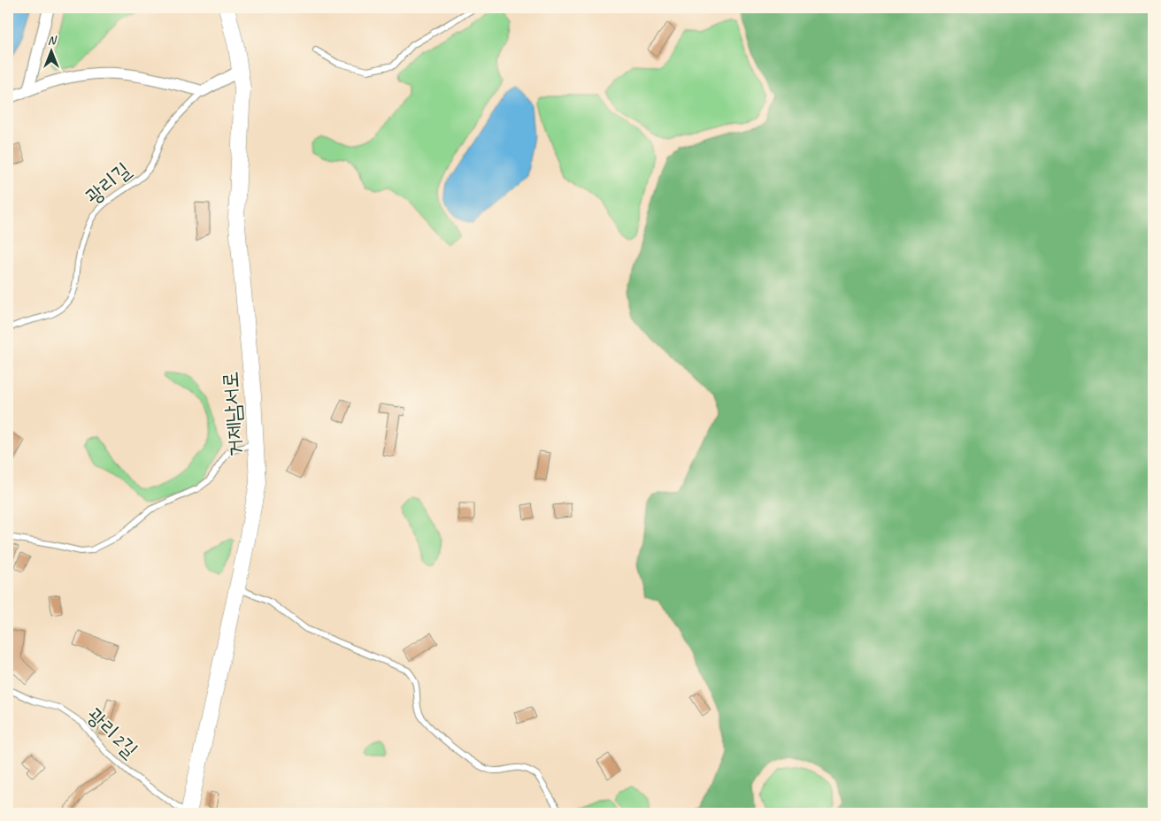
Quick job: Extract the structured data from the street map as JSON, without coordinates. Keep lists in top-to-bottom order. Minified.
{"streets":{"main road":["거제남서로"],"lane":["광리길","광리2길"]},"crossings":[["거제남서로","광리2길"]],"north":"top"}
